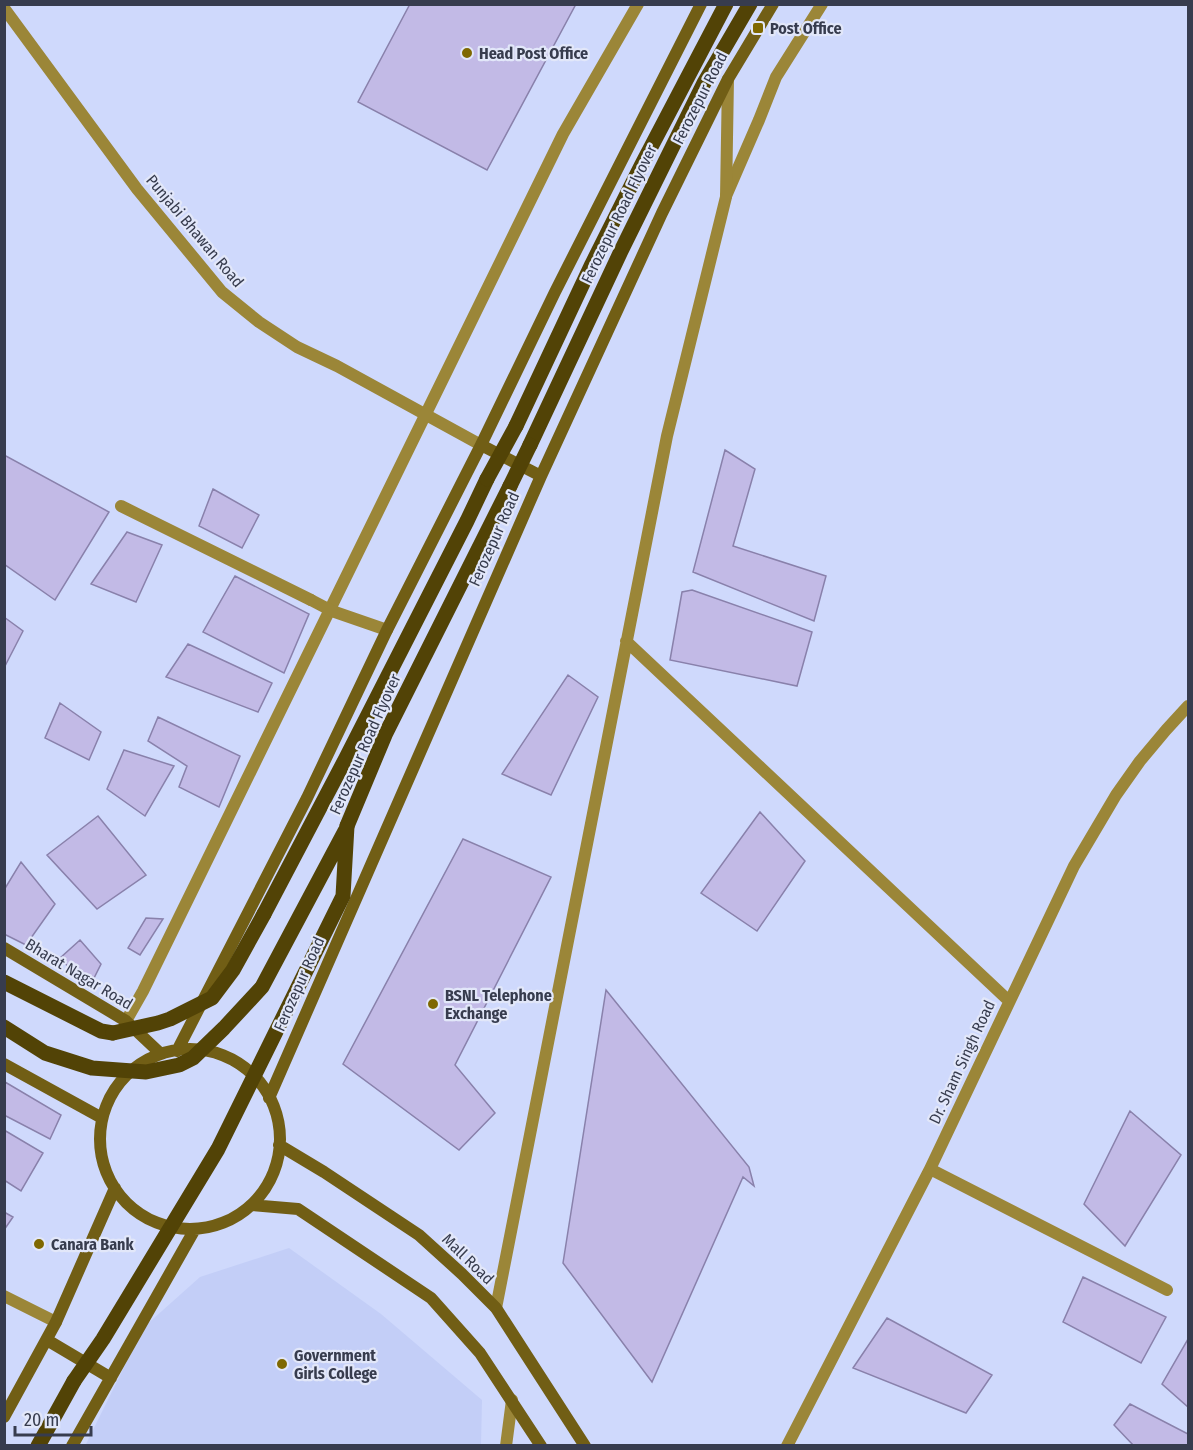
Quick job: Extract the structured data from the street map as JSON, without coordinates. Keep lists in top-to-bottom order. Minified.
{"streets":{"main road":["Ferozepur Road","Ferozepur Road Flyover","Bharat Nagar Road","Mall Road"],"street":["Punjabi Bhawan Road","Dr. Sham Singh Road"]},"crossings":[["Ferozepur Road","Ferozepur Road Flyover"],["Ferozepur Road","Bharat Nagar Road"],["Ferozepur Road","Mall Road"],["Bharat Nagar Road","Mall Road"]],"places":{"transit":["Post Office"],"other":["Head Post Office","BSNL Telephone Exchange","Canara Bank","Government Girls College"]},"scale_bar":"20 m"}
